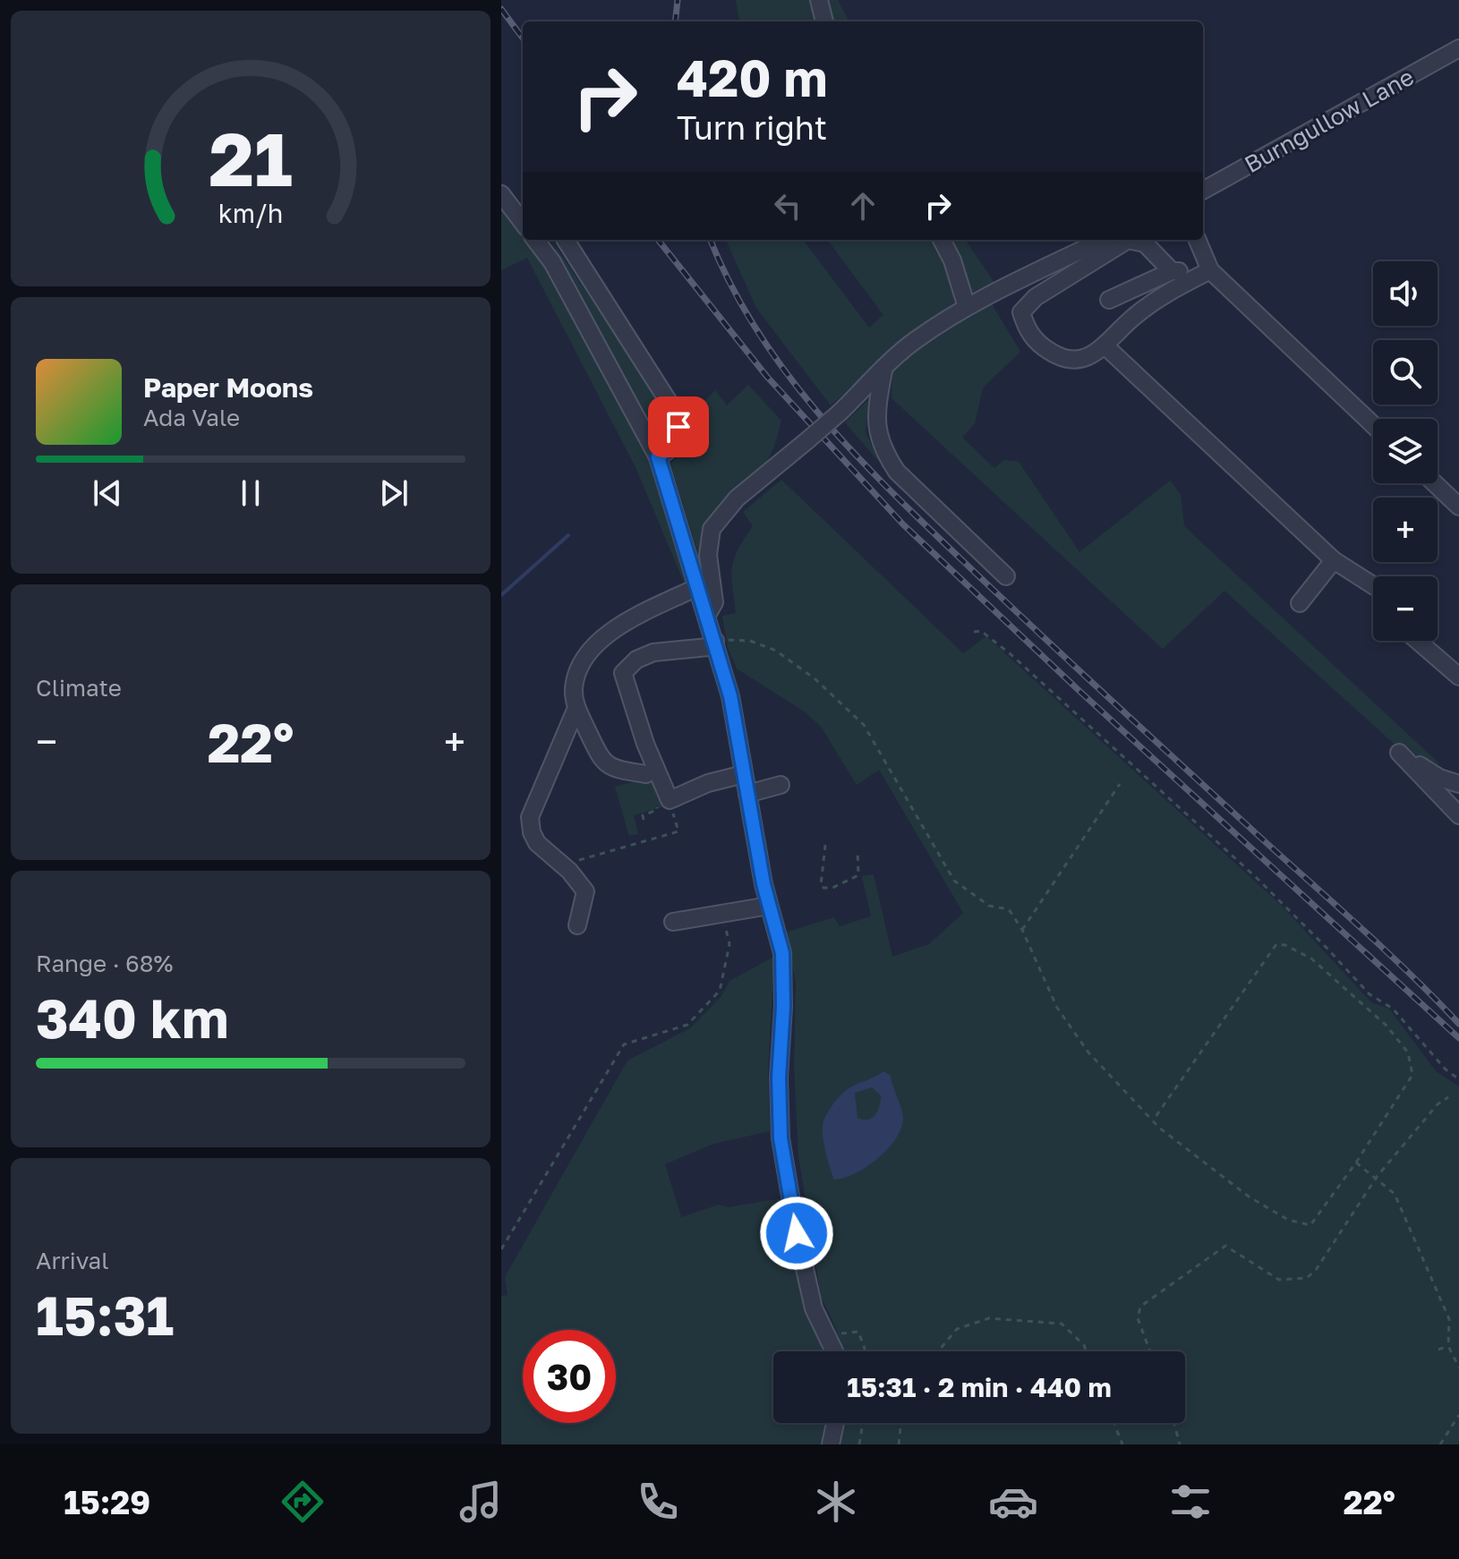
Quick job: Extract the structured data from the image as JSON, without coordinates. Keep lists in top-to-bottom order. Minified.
{"streets":{"street":["Burngullow Lane"]},"page":{"turn":["420 m","Turn right"],"map_buttons":["+","−"],"song":["Paper Moons","Ada Vale"],"tile":["Climate",["Range · 68%","340 km"],["Arrival","15:31"]],"heat":["−","22°","+"],"limit":"30","trip":"15:31 · 2 min · 440 m","tabs":["15:29","22°"],"gauge":["21","km/h"]}}
